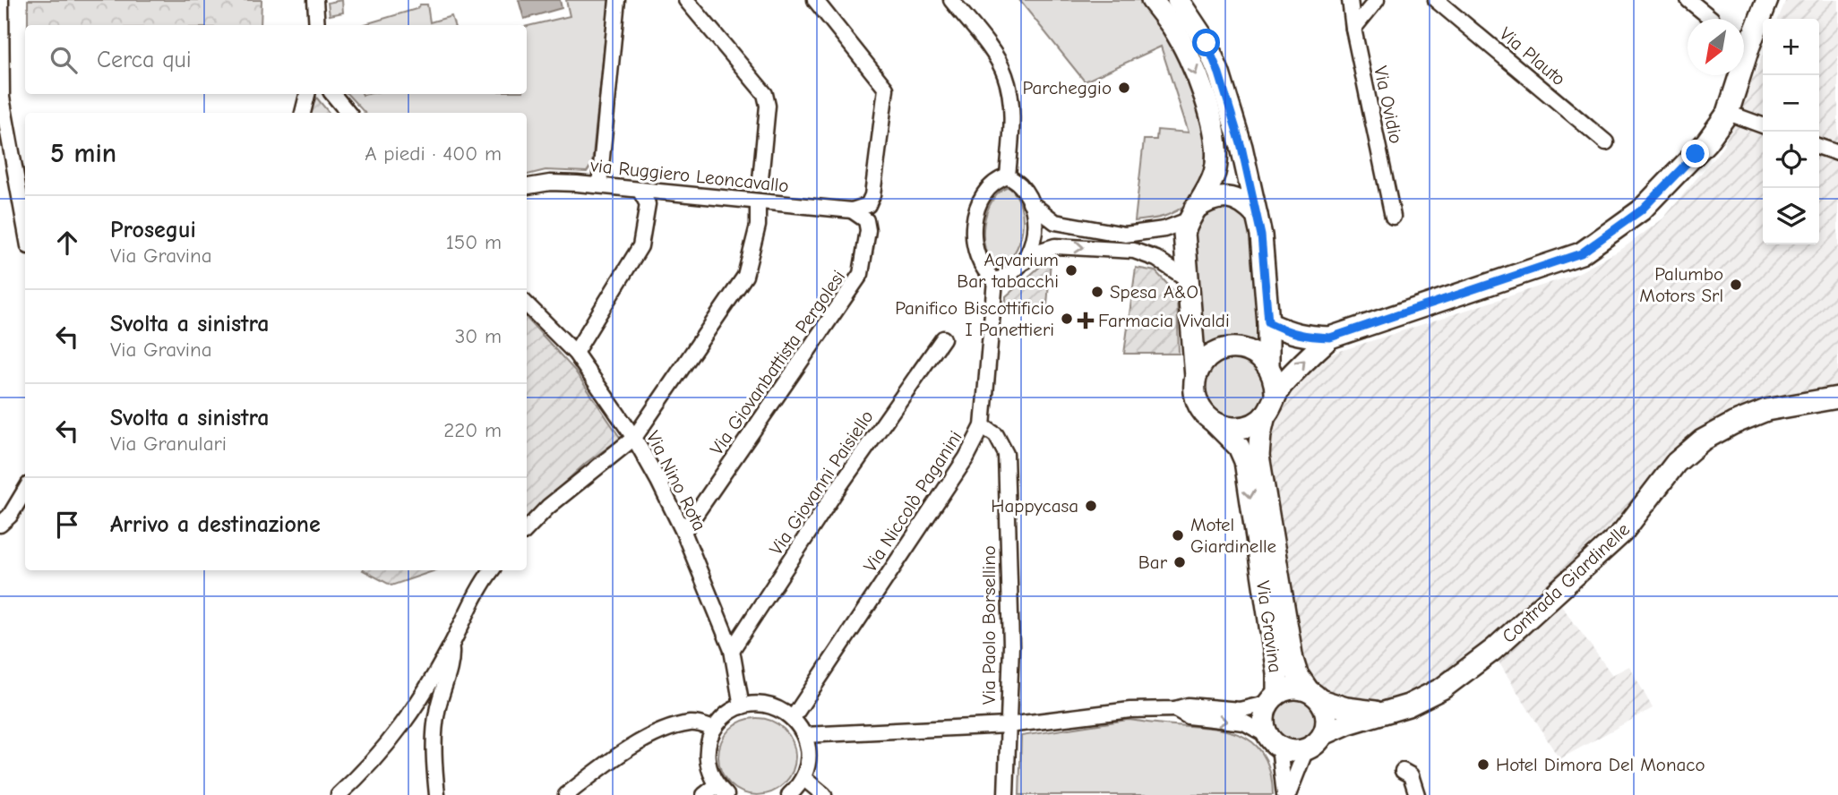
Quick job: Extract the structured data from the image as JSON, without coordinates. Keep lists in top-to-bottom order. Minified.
{"streets":{"main road":["Contrada Giardinelle","Via Gravina"],"street":["Via Plauto","Via Ovidio","via Ruggiero Leoncavallo","Via Giovanbattista Pergolesi","Via Nino Rota","Via Giovanni Paisiello","Via Niccolò Paganini","Via Paolo Borsellino"]},"crossings":[["via Ruggiero Leoncavallo","Via Giovanbattista Pergolesi"],["Via Giovanbattista Pergolesi","Via Nino Rota"],["Via Nino Rota","Via Giovanni Paisiello"],["Via Niccolò Paganini","Via Paolo Borsellino"],["Contrada Giardinelle","Via Gravina"]],"places":{"other":["Parcheggio","Aqvarium Bar tabacchi","Palumbo Motors Srl","Spesa A&O","Panifico Biscottificio I Panettieri","Happycasa","Motel Giardinelle","Bar","Hotel Dimora Del Monaco"],"health":["Farmacia Vivaldi"]},"north":"bottom left","page":{"map_buttons":["+","−"],"search":"Cerca qui","heading":["5 min","A piedi · 400 m"],"list":[["Prosegui","Via Gravina","150 m"],["Svolta a sinistra","Via Gravina","30 m"],["Svolta a sinistra","Via Granulari","220 m"],"Arrivo a destinazione"]}}
